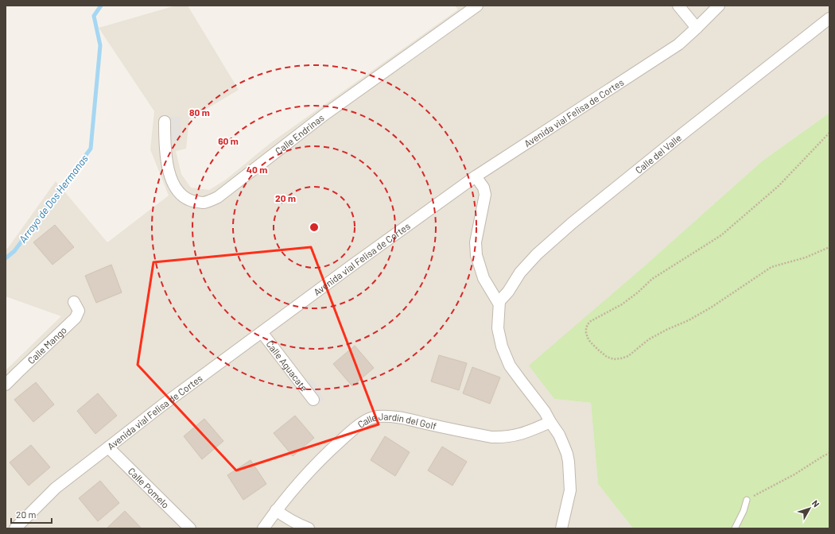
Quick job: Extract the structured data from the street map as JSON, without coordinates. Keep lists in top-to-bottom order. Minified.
{"streets":{"street":["Avenida vial Felisa de Cortes","Calle Endrinas","Calle del Valle","Calle Mango","Calle Aguacate","Calle Jardín del Golf","Calle Pomelo"]},"crossings":[["Avenida vial Felisa de Cortes","Calle Aguacate"],["Avenida vial Felisa de Cortes","Calle Pomelo"]],"water":["Arroyo de Dos Hermanas"],"scale_bar":"20 m","north":"top right","rings":["80 m","60 m","40 m","20 m"]}
